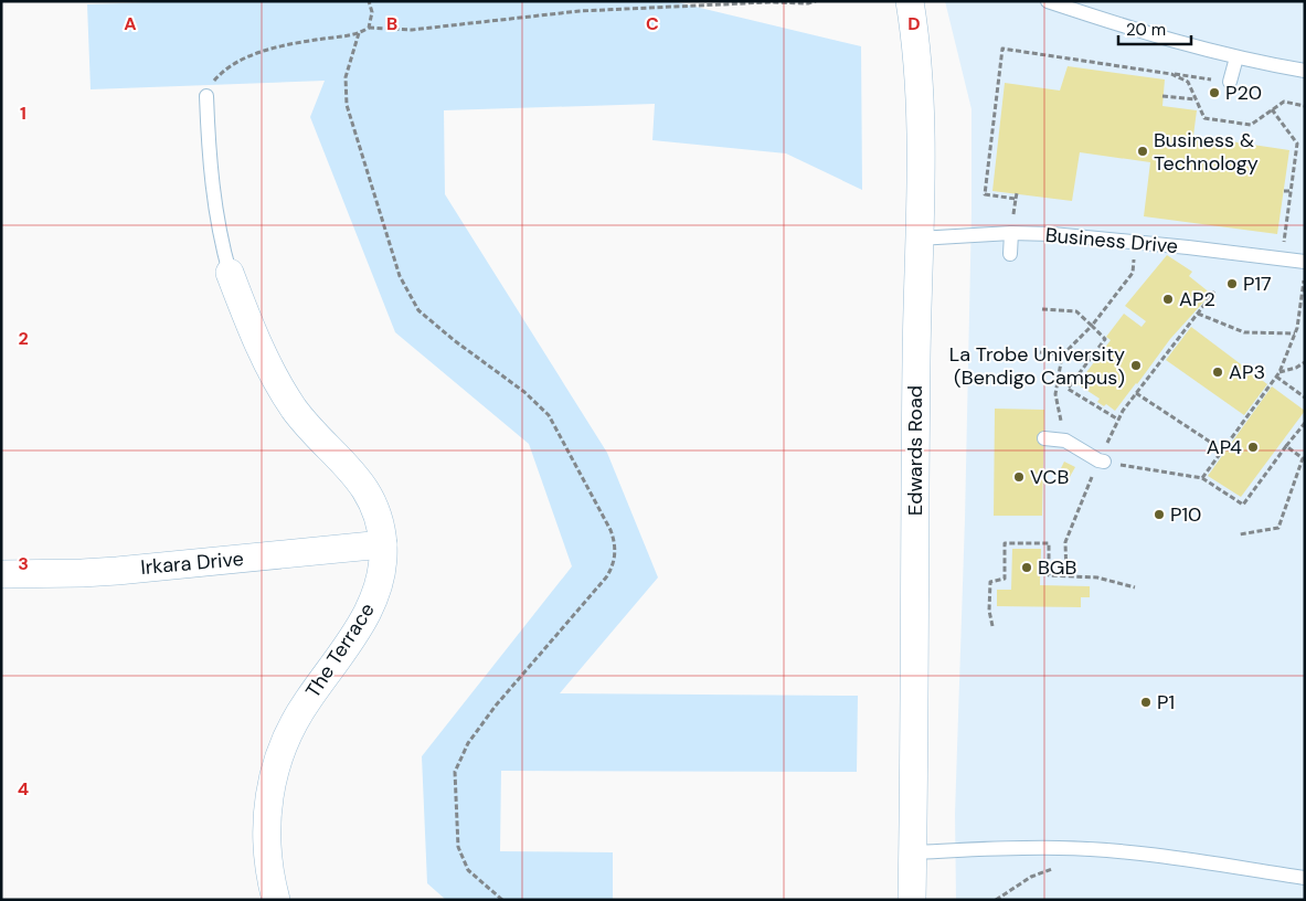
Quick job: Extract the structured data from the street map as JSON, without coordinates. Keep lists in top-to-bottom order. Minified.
{"streets":{"street":["Edwards Road","Irkara Drive","The Terrace"],"lane":["Business Drive"]},"crossings":[["Business Drive","Edwards Road"],["Irkara Drive","The Terrace"]],"places":["P20","Business & Technology","P17","AP2","La Trobe University (Bendigo Campus)","AP3","AP4","VCB","P10","BGB","P1"],"scale_bar":"20 m","grid":{"columns":["A","B","C","D"],"rows":["1","2","3","4"]}}
